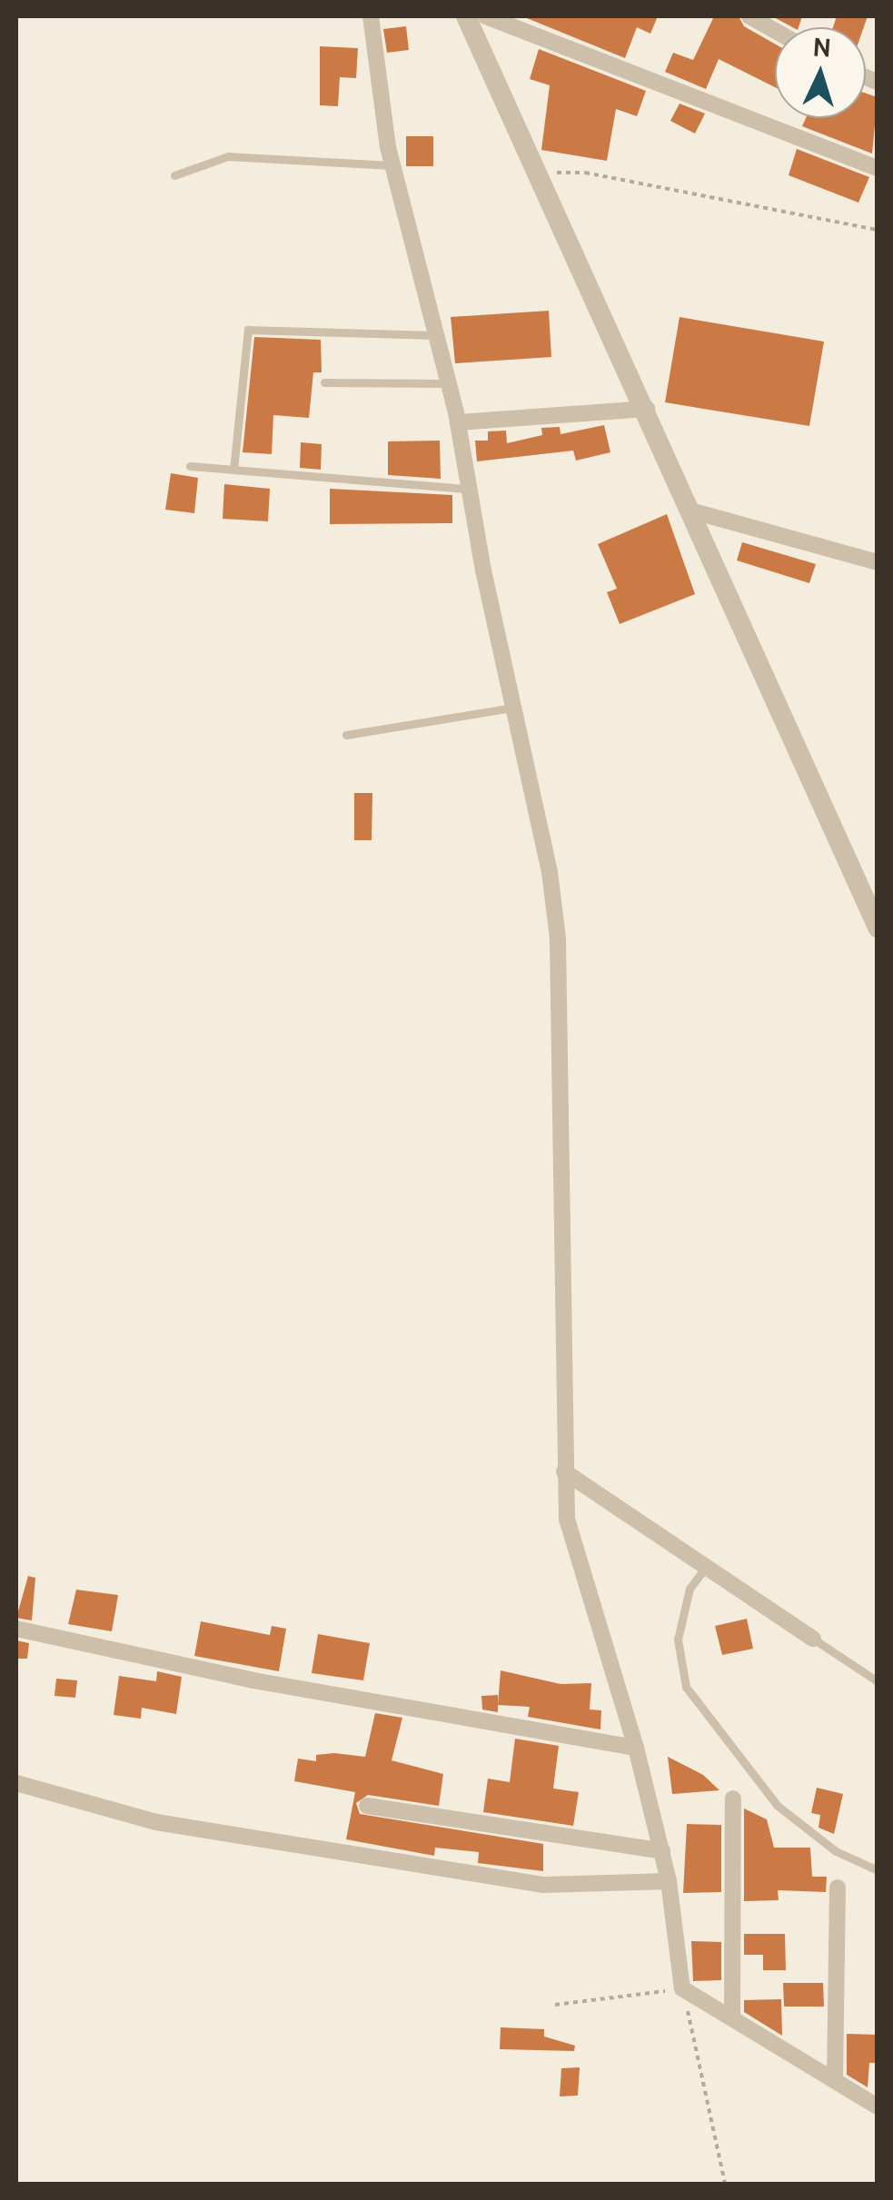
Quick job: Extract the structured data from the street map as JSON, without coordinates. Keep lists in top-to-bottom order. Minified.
{"north":"top"}
